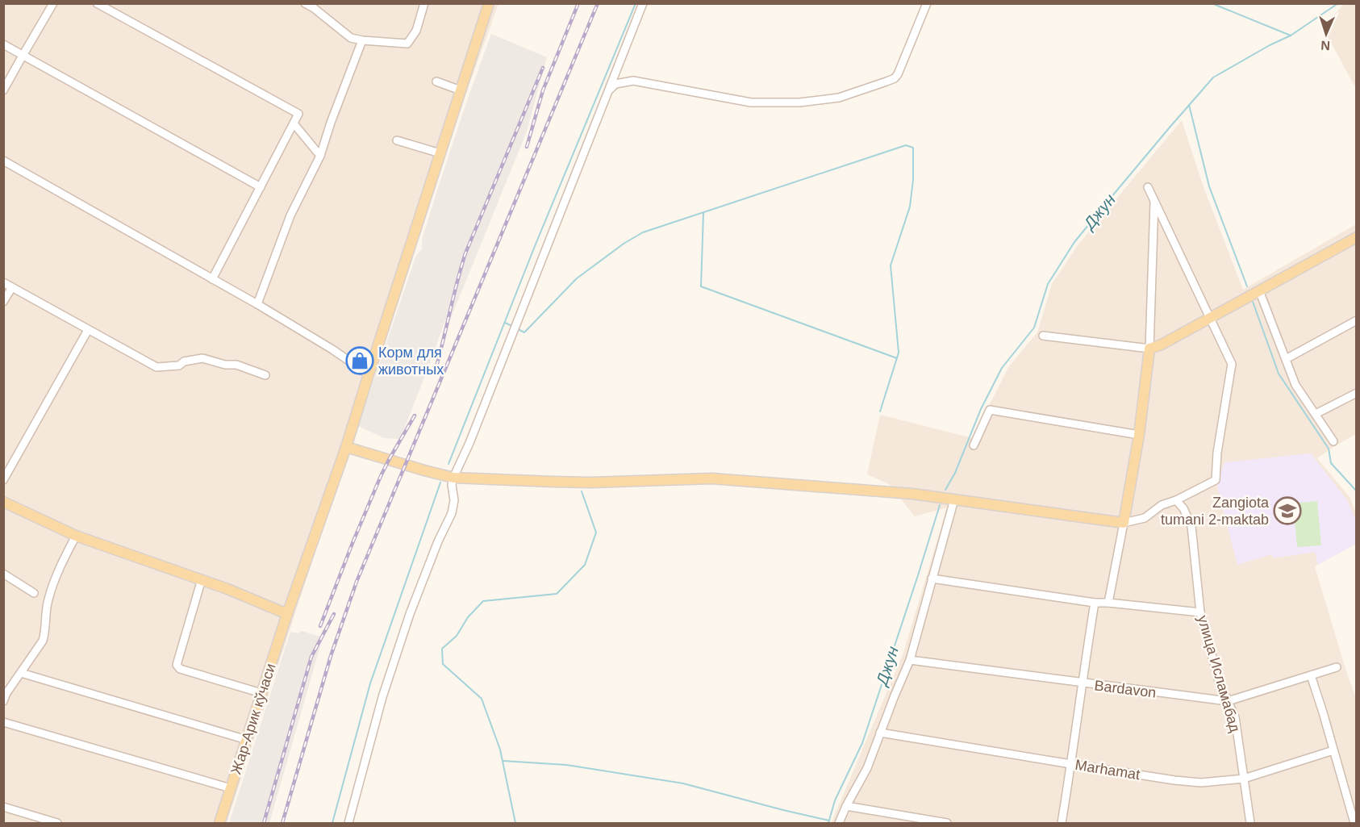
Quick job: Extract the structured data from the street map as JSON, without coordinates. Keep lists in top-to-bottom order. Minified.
{"streets":{"main road":["Жар-Арик кўчаси"],"street":["улица Исламабад","Bardavon","Marhamat"]},"crossings":[["улица Исламабад","Bardavon"],["улица Исламабад","Marhamat"]],"water":["Джун"],"places":{"shop":["Корм для животных"],"school or university":["Zangiota tumani 2-maktab"]},"north":"bottom"}
